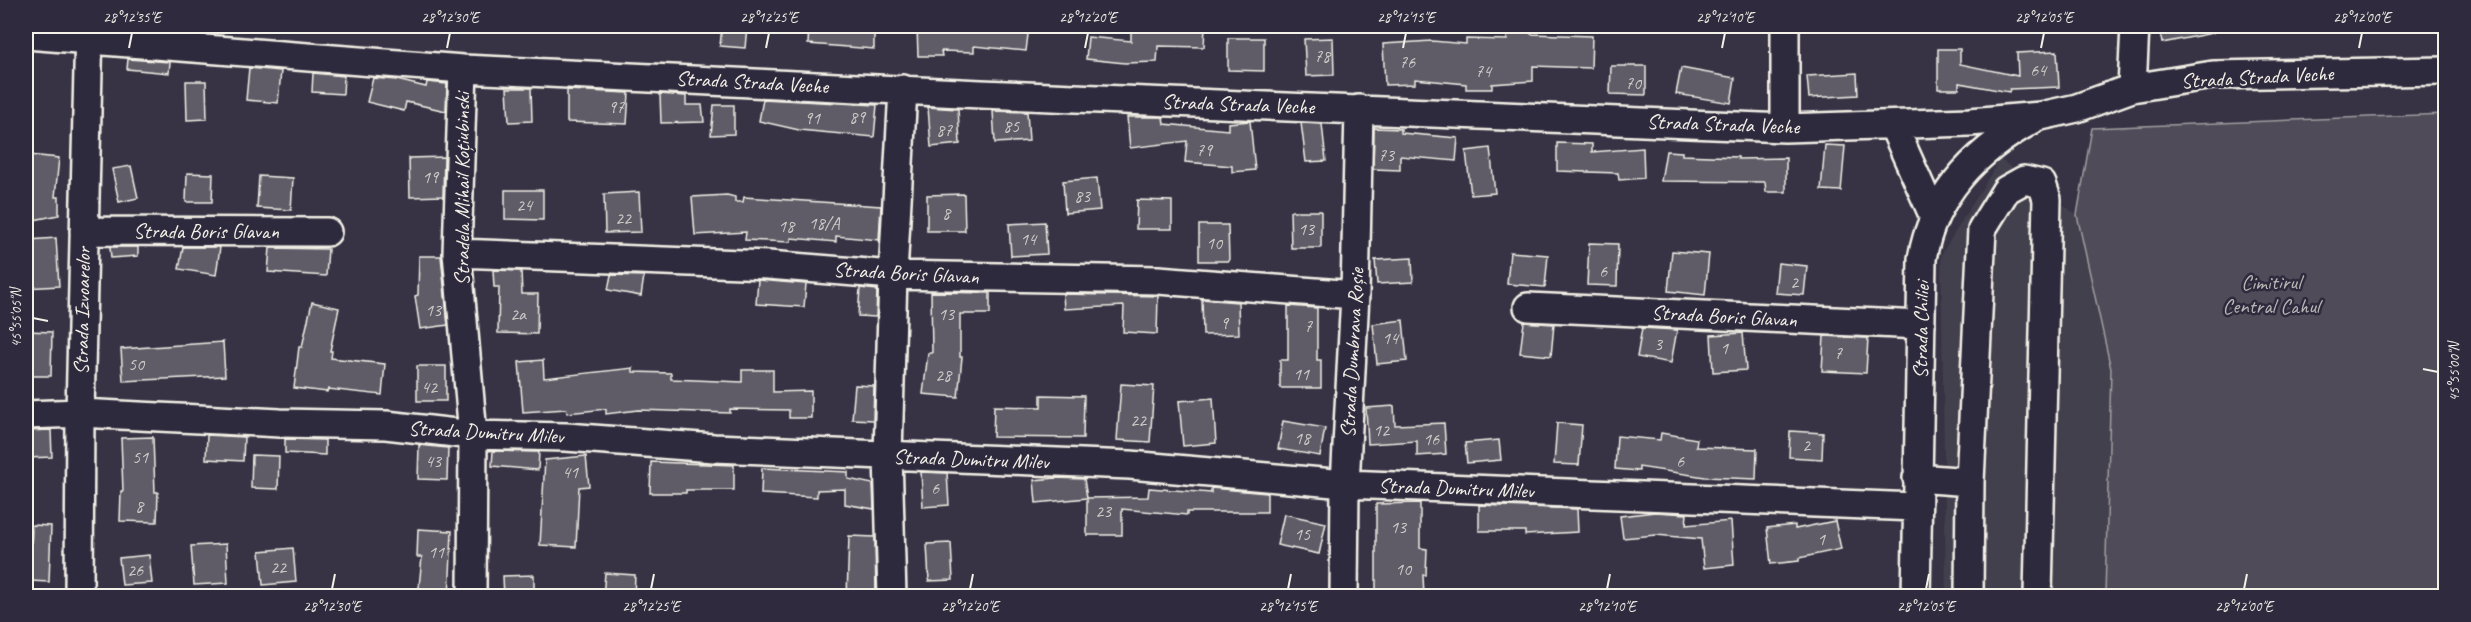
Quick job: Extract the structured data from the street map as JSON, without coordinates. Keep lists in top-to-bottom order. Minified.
{"streets":{"street":["Strada Strada Veche","Stradela Mihail Koțiubinski","Strada Boris Glavan","Strada Izvoarelor","Strada Chiliei","Strada Dumbrava Roșie","Strada Dumitru Milev"]},"crossings":[["Strada Strada Veche","Stradela Mihail Koțiubinski"],["Strada Strada Veche","Strada Izvoarelor"],["Strada Strada Veche","Strada Chiliei"],["Strada Strada Veche","Strada Dumbrava Roșie"],["Stradela Mihail Koțiubinski","Strada Boris Glavan"],["Stradela Mihail Koțiubinski","Strada Dumitru Milev"],["Strada Boris Glavan","Strada Izvoarelor"],["Strada Boris Glavan","Strada Chiliei"],["Strada Boris Glavan","Strada Dumbrava Roșie"],["Strada Izvoarelor","Strada Dumitru Milev"],["Strada Chiliei","Strada Dumitru Milev"],["Strada Dumbrava Roșie","Strada Dumitru Milev"]],"parks":["Cimitirul Central Cahul"],"house_numbers":["78","76","64","74","70","97","89","91","85","87","79","73","19","83","24","8","22","18/A","18","13","14","10","6","2","13","2a","13","9","7","14","3","1","7","50","11","28","42","22","12","18","16","2","51","43","6","41","6","8","23","13","15","1","11","22","10","26"],"coordinates":["28°12'35\"E","28°12'30\"E","28°12'25\"E","28°12'20\"E","28°12'15\"E","28°12'10\"E","28°12'05\"E","28°12'00\"E","45°55'05\"N","45°55'00\"N"]}
